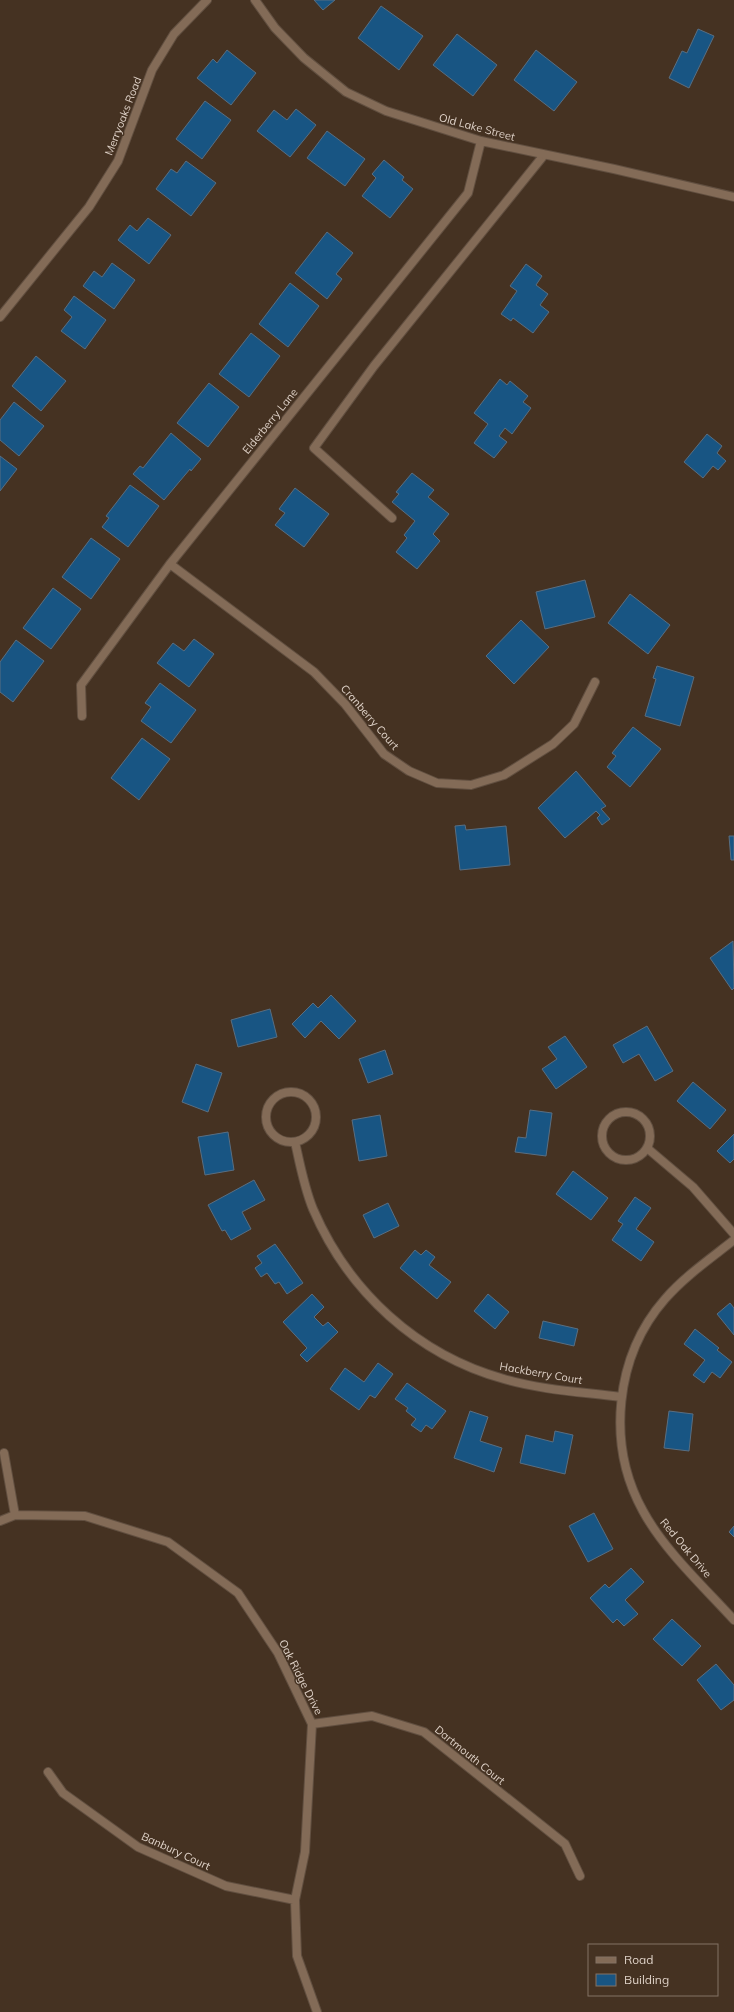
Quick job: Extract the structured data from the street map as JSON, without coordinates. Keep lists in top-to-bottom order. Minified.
{"streets":{"street":["Merryoaks Road","Old Lake Street","Elderberry Lane","Cranberry Court","Hackberry Court","Red Oak Drive","Oak Ridge Drive","Dartmouth Court","Banbury Court"]},"crossings":[["Old Lake Street","Elderberry Lane"],["Elderberry Lane","Cranberry Court"],["Hackberry Court","Red Oak Drive"],["Oak Ridge Drive","Dartmouth Court"],["Oak Ridge Drive","Banbury Court"]],"legend":["Road","Building"]}
